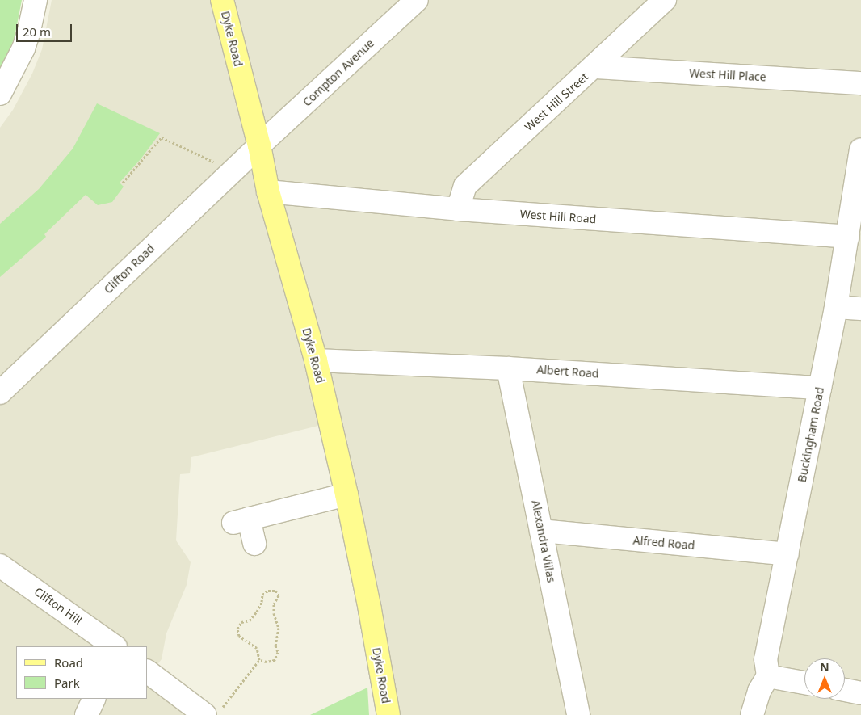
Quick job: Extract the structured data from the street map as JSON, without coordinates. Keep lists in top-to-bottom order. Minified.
{"streets":{"main road":["Dyke Road"],"street":["Compton Avenue","West Hill Place","West Hill Street","West Hill Road","Clifton Road","Albert Road","Buckingham Road","Alexandra Villas","Alfred Road","Clifton Hill"]},"crossings":[["Dyke Road","Compton Avenue"],["Dyke Road","West Hill Road"],["Dyke Road","Clifton Road"],["Dyke Road","Albert Road"],["Compton Avenue","Clifton Road"],["West Hill Place","West Hill Street"],["West Hill Street","West Hill Road"],["West Hill Road","Buckingham Road"],["Albert Road","Buckingham Road"],["Albert Road","Alexandra Villas"],["Buckingham Road","Alfred Road"],["Alexandra Villas","Alfred Road"]],"legend":["Road","Park"],"scale_bar":"20 m","north":"top"}
